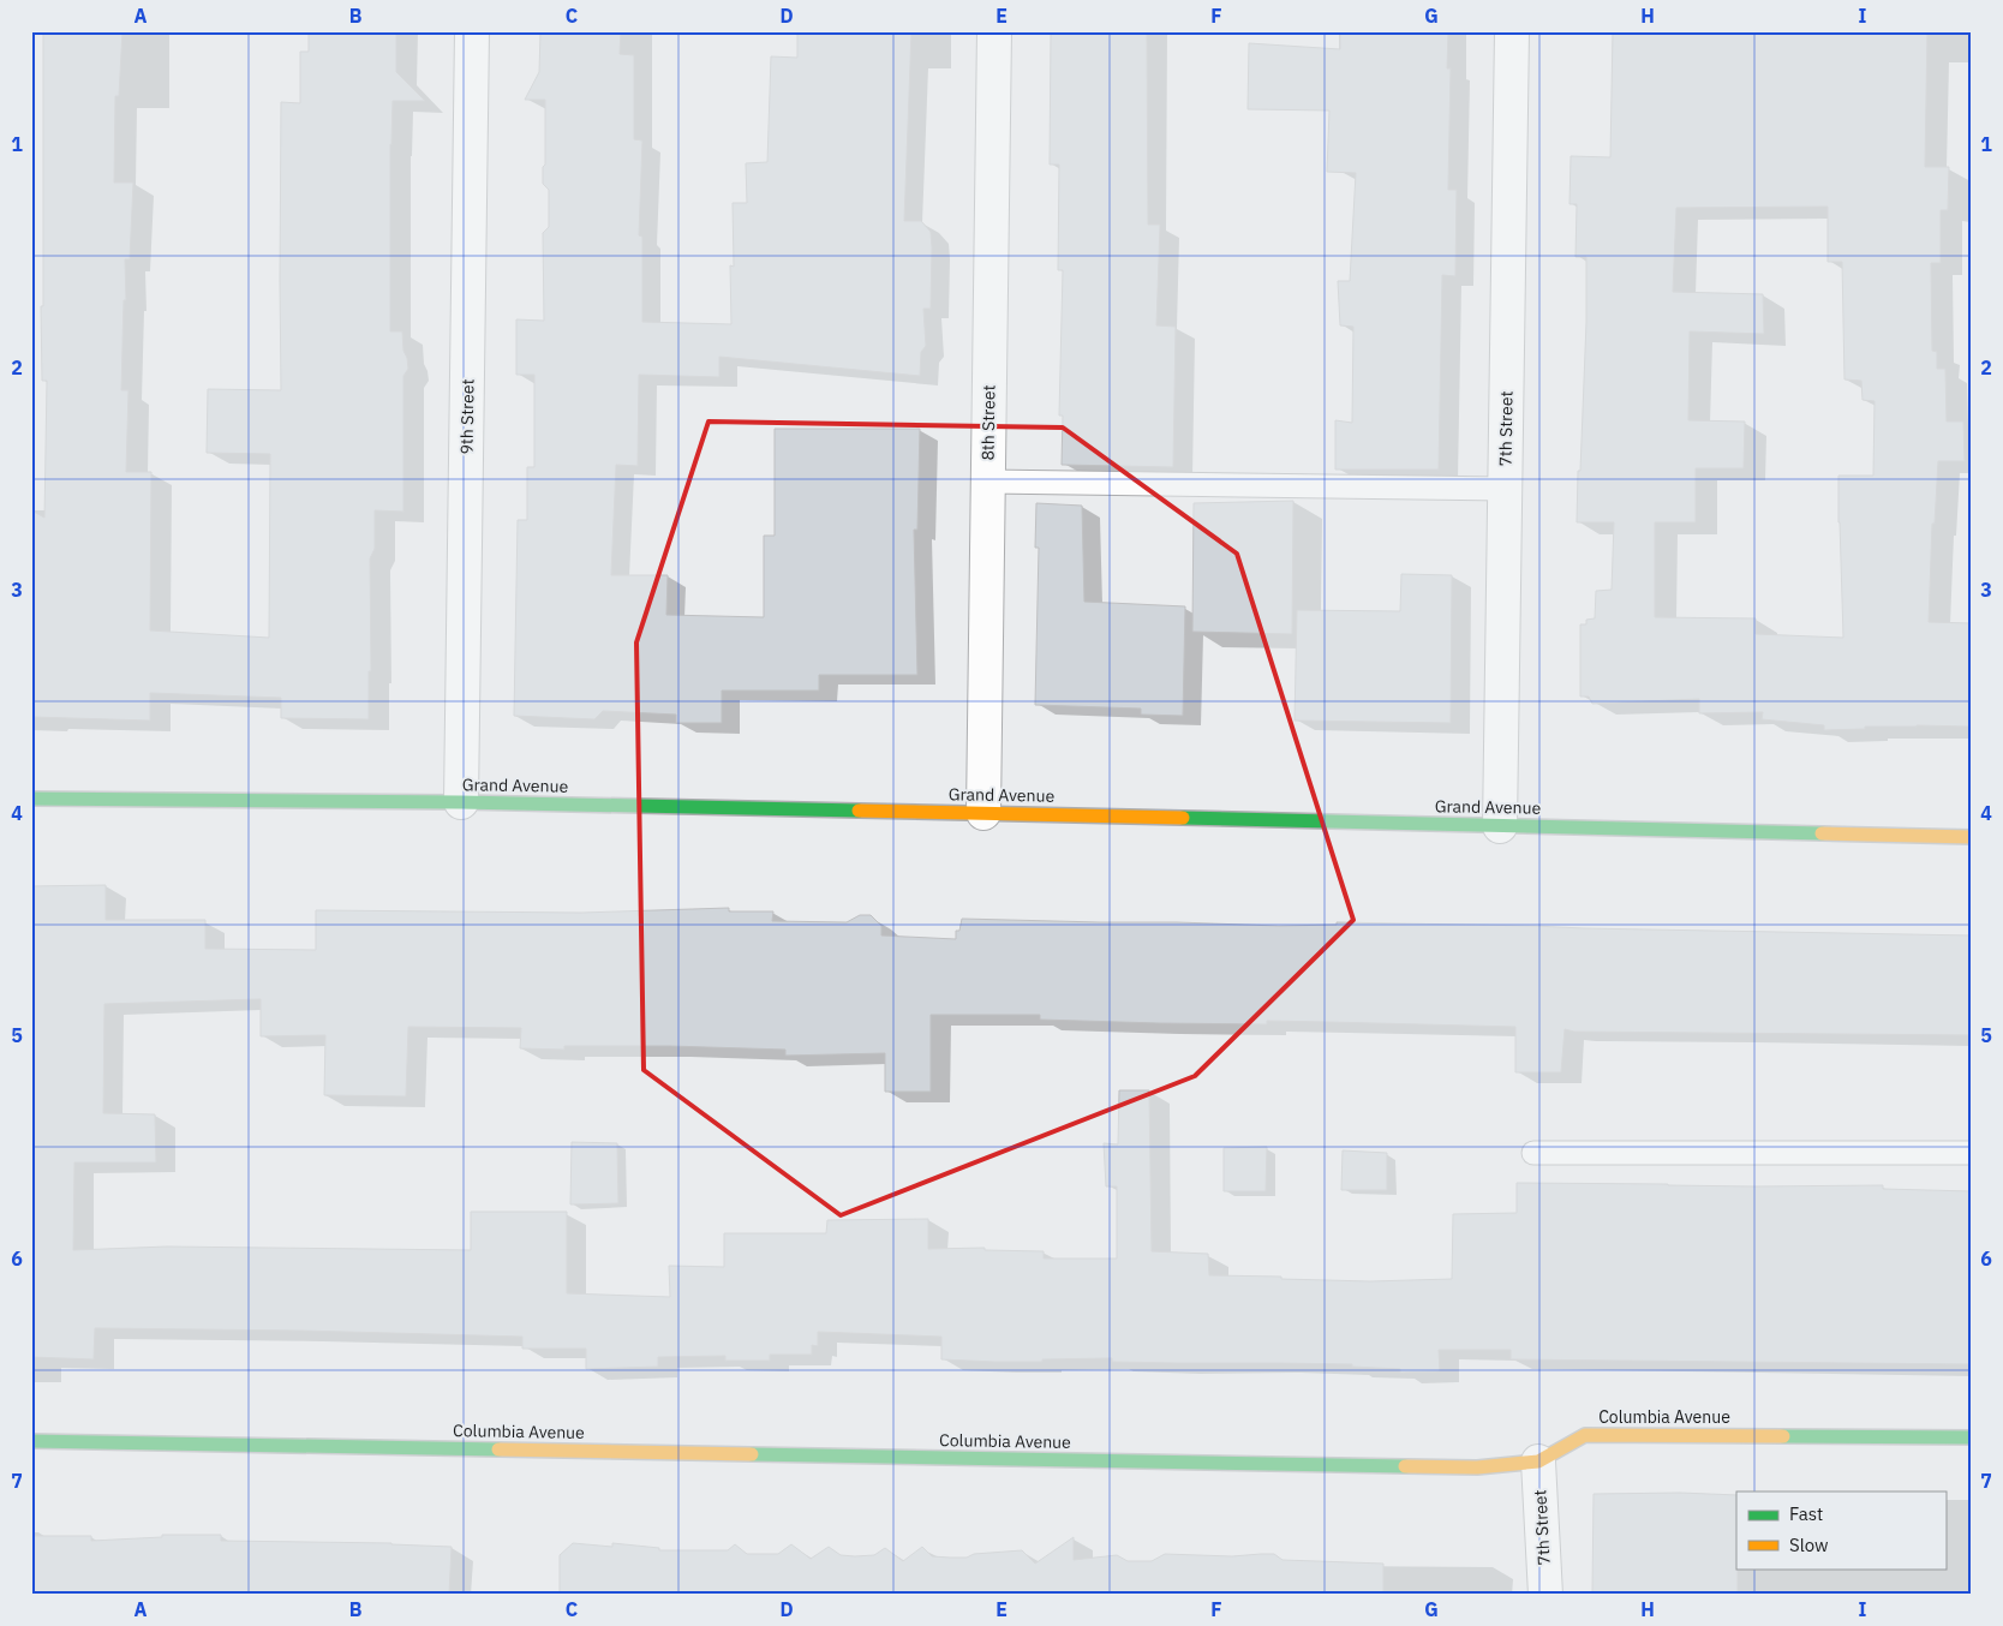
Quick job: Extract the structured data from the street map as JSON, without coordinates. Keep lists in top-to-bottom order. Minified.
{"streets":{"street":["9th Street","8th Street","7th Street","Grand Avenue","Columbia Avenue"]},"crossings":[["9th Street","Grand Avenue"],["8th Street","Grand Avenue"],["7th Street","Grand Avenue"],["7th Street","Columbia Avenue"]],"legend":["Fast","Slow"],"grid":{"columns":["A","B","C","D","E","F","G","H","I"],"rows":["1","2","3","4","5","6","7"]}}
